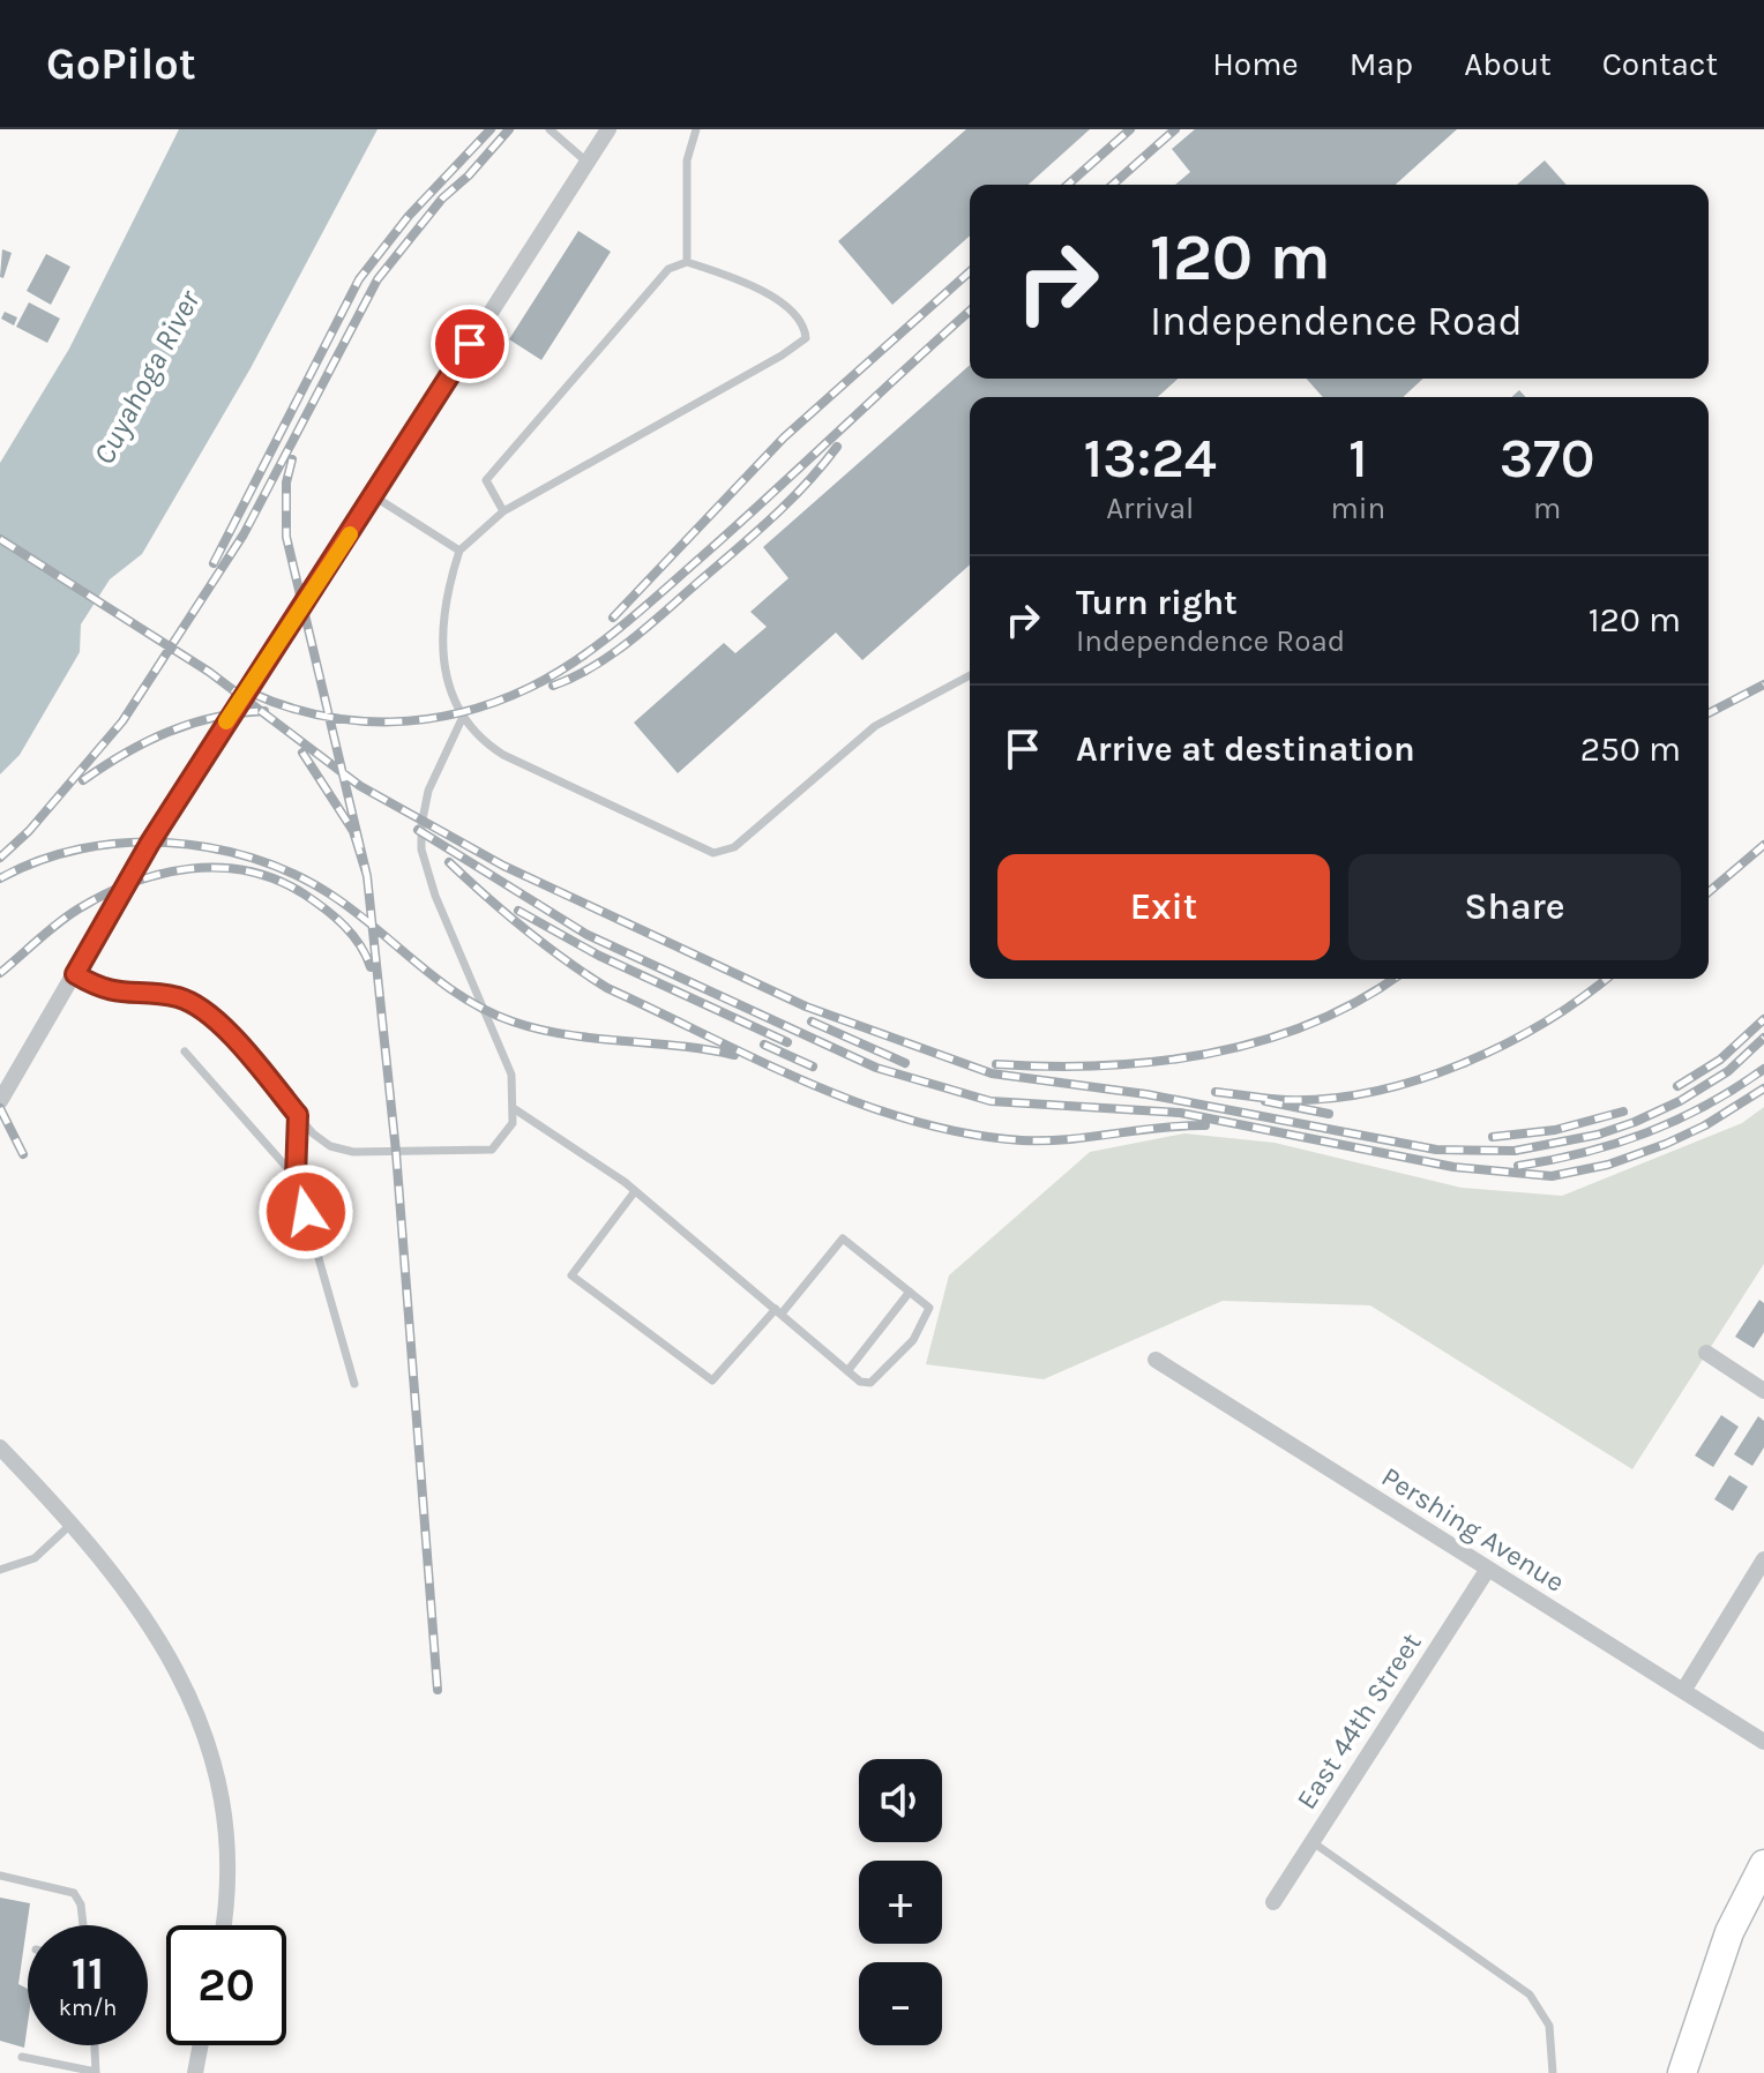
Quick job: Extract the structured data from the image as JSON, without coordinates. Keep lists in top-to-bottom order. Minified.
{"streets":{"street":["Pershing Avenue","East 44th Street"]},"crossings":[["Pershing Avenue","East 44th Street"]],"water":["Cuyahoga River"],"page":{"header":"GoPilot","nav":["Home","Map","About","Contact"],"turn":["120 m","Independence Road"],"eta":["13:24","Arrival","1","min","370","m"],"list":[{"name":"Turn right","note":"Independence Road","value":"120 m"},{"name":"Arrive at destination","value":"250 m"}],"buttons":["Exit","Share"],"map_buttons":["+","−"],"speed":"11 km/h","limit":"20"}}
